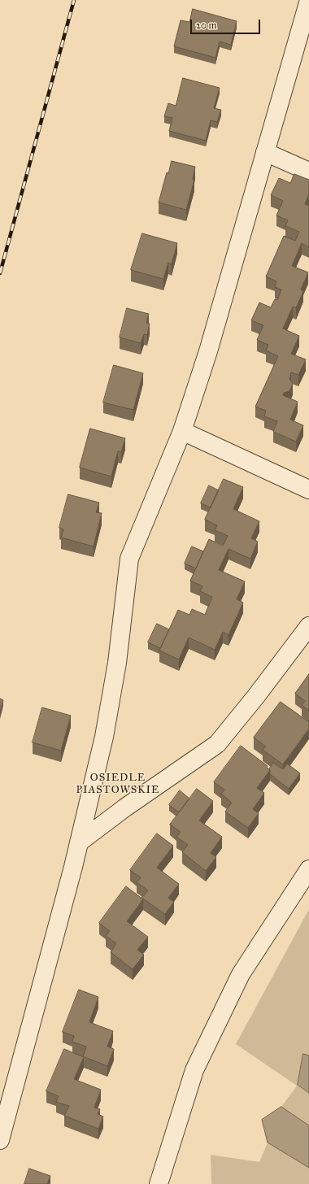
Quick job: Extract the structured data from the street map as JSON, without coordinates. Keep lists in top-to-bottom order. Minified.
{"districts":["OSIEDLE PIASTOWSKIE"],"scale_bar":"20 m"}
